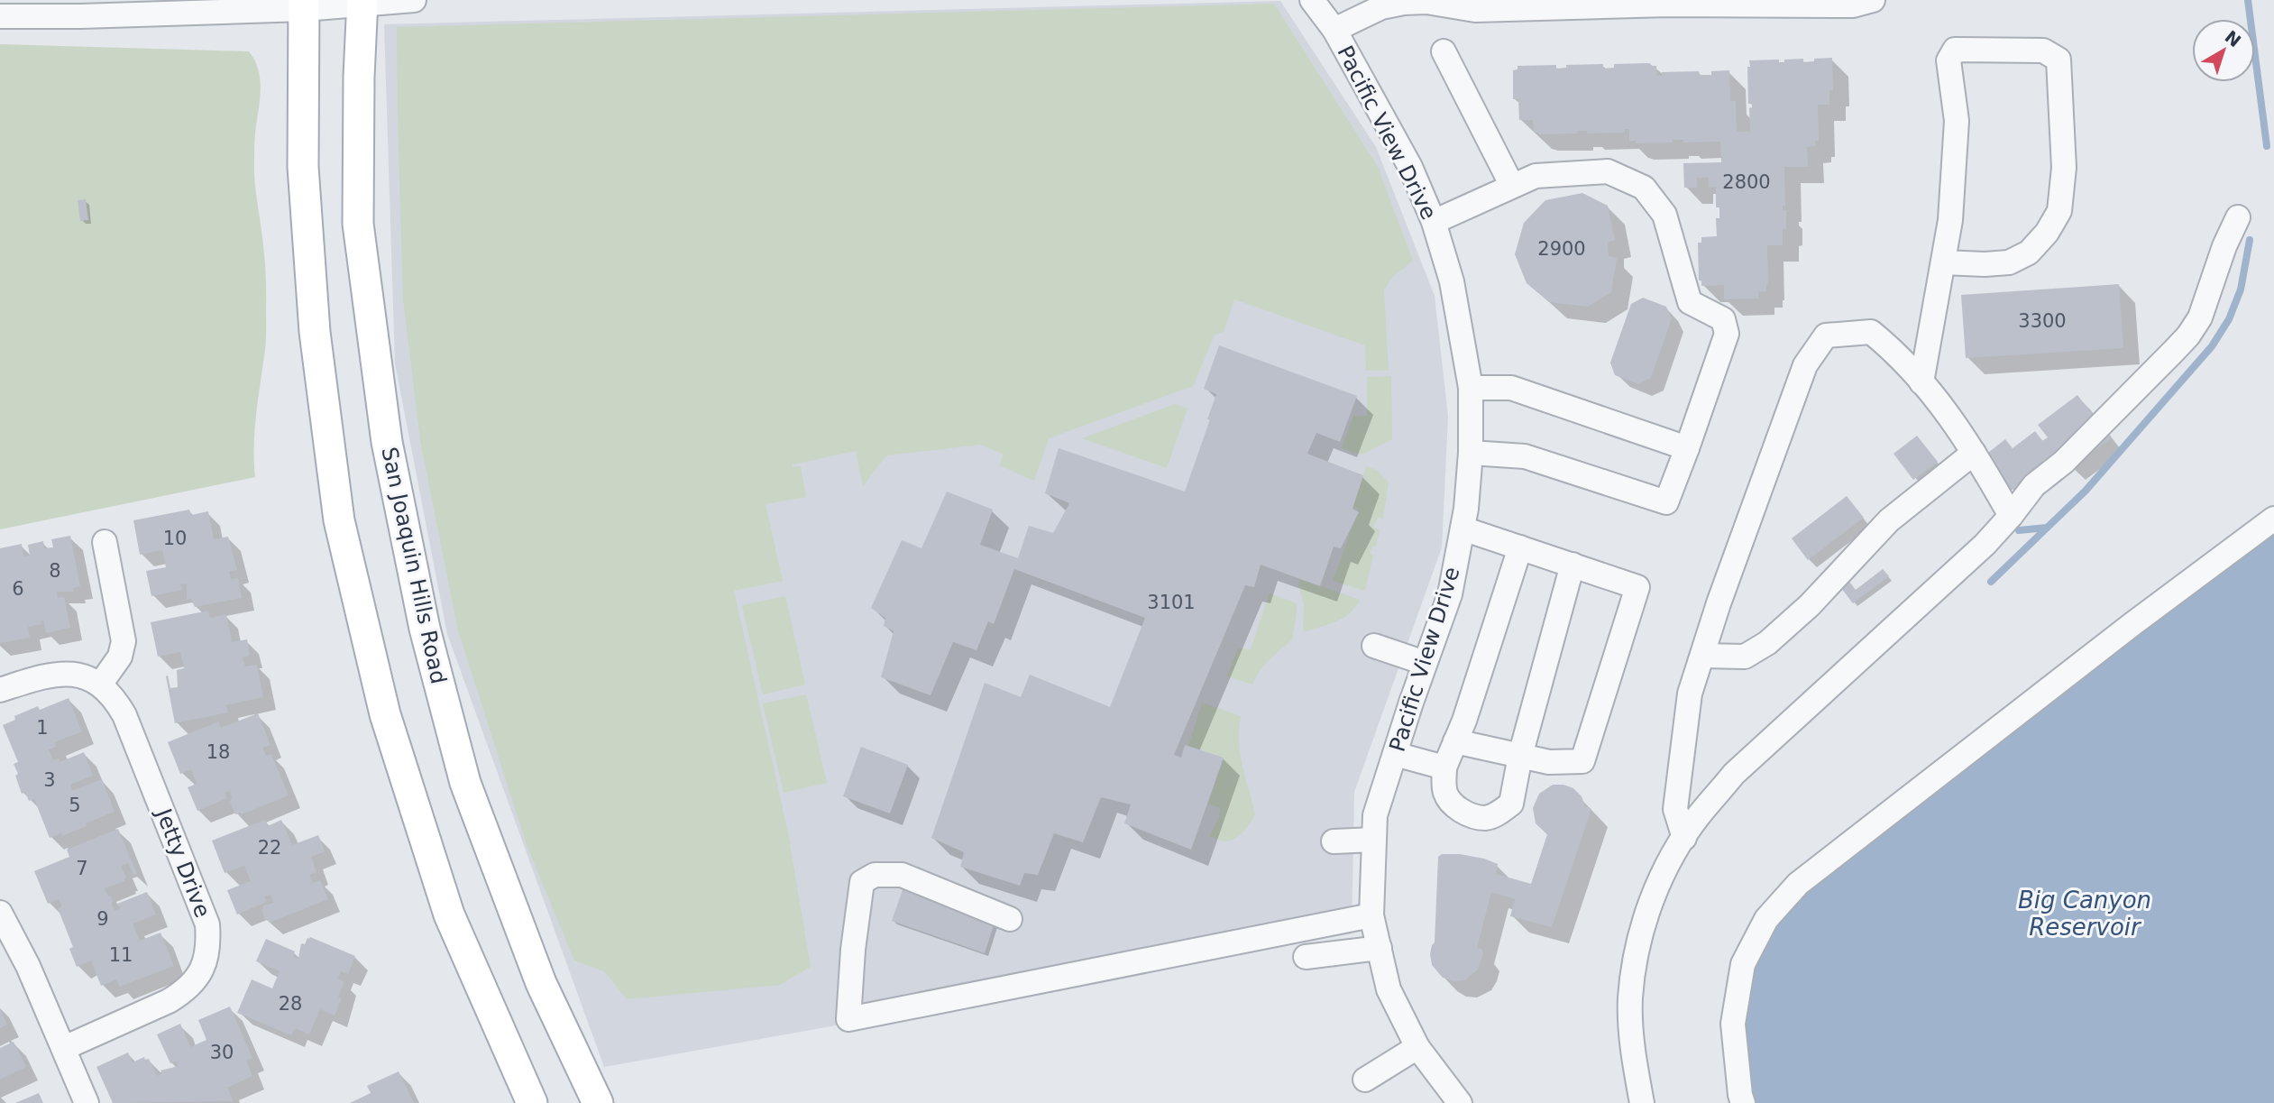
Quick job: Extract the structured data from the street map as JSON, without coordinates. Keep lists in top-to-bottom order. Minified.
{"streets":{"main road":["San Joaquin Hills Road"],"street":["Pacific View Drive","Jetty Drive"]},"water":["Big Canyon Reservoir"],"house_numbers":["2800","2900","3300","10","8","6","3101","1","18","3","5","22","7","9","11","28","30"],"north":"top right"}
